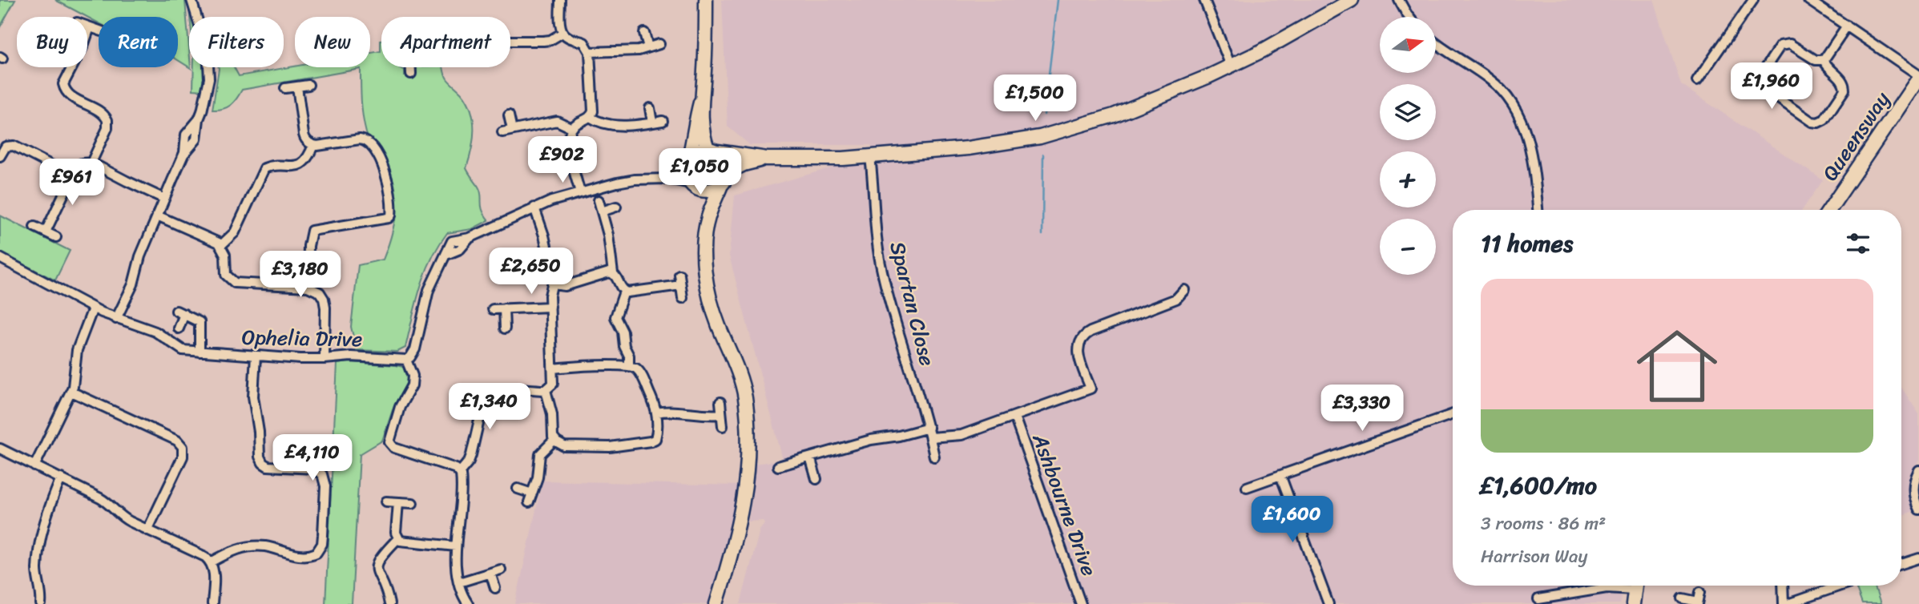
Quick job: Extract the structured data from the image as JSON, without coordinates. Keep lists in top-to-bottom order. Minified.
{"streets":{"street":["Queensway","Spartan Close","Ophelia Drive","Ashbourne Drive"]},"north":"right","page":{"map_buttons":["+","−"],"chip":["Buy","Rent","Filters","New","Apartment"],"price":["£1,960","£1,500","£902","£1,050","£961","£2,650","£3,180","£1,340","£3,330","£4,110","£1,600"],"heading":"11 homes","list":[{"name":"£1,600/mo","note":"3 rooms · 86 m² · Harrison Way"}]}}
